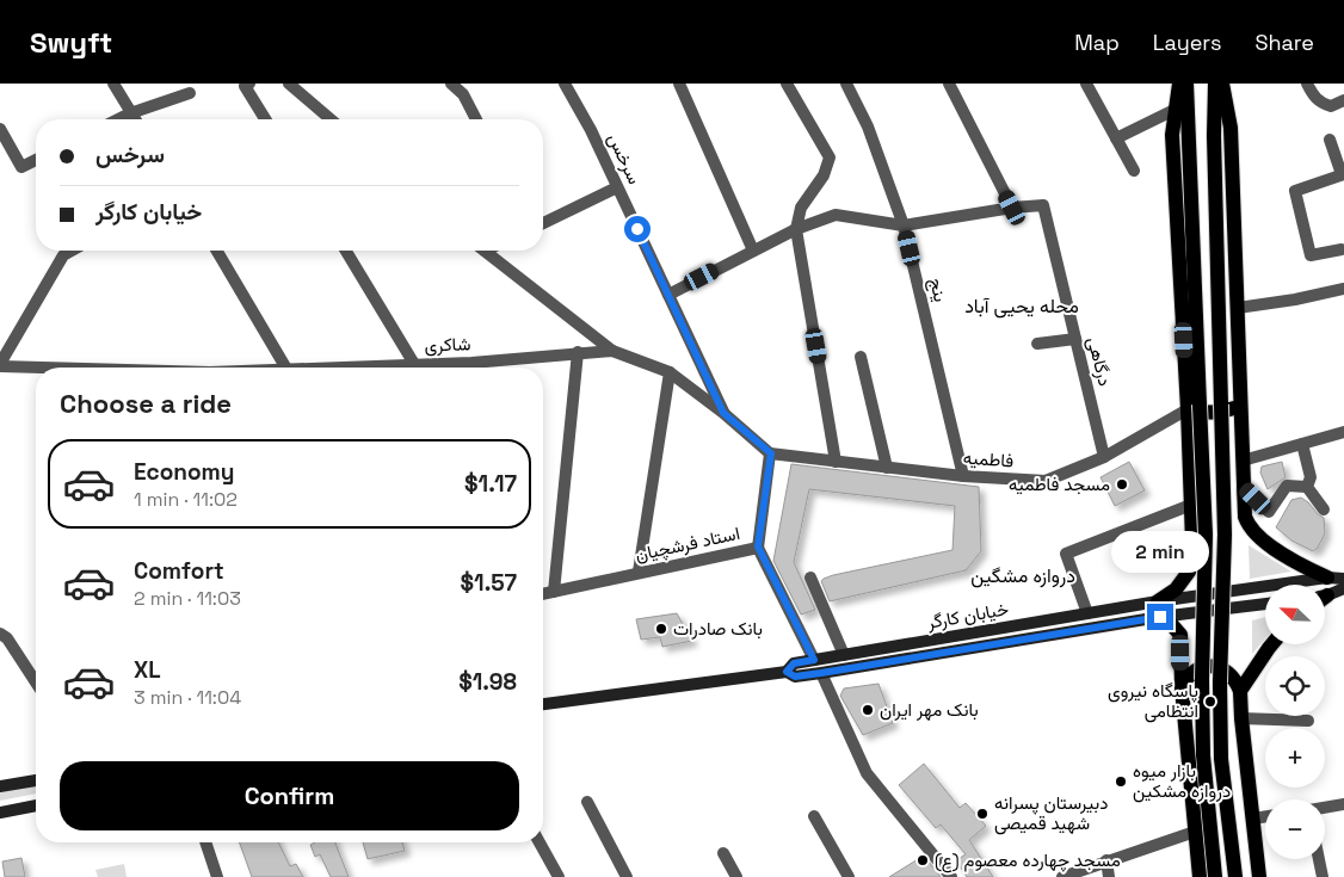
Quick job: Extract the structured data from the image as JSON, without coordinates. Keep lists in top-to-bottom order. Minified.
{"streets":{"main road":["خیابان کارگر"],"street":["سرخس","ینج","شاکری","درگاهی","فاطمیه","استاد فرشچیان"]},"crossings":[["سرخس","شاکری"],["ینج","فاطمیه"],["شاکری","فاطمیه"],["درگاهی","فاطمیه"],["استاد فرشچیان","خیابان کارگر"]],"districts":["محله یحیی آباد","دروازه مشگین"],"places":["مسجد فاطمیه","بانک صادرات","پاسگاه نیروی انتظامی","بانک مهر ایران","بازار میوه دروازه مشکین","دبیرستان پسرانه شهید قمیصی","مسجد چهارده معصوم (ع)"],"north":"top left","page":{"header":"Swyft","nav":["Map","Layers","Share"],"banner":["سرخس","خیابان کارگر"],"heading":"Choose a ride","list":[{"name":"Economy","note":"1 min · 11:02","value":"$1.17"},{"name":"Comfort","note":"2 min · 11:03","value":"$1.57"},{"name":"XL","note":"3 min · 11:04","value":"$1.98"}],"bubble":"2 min","map_buttons":["+","−"],"buttons":"Confirm"}}
